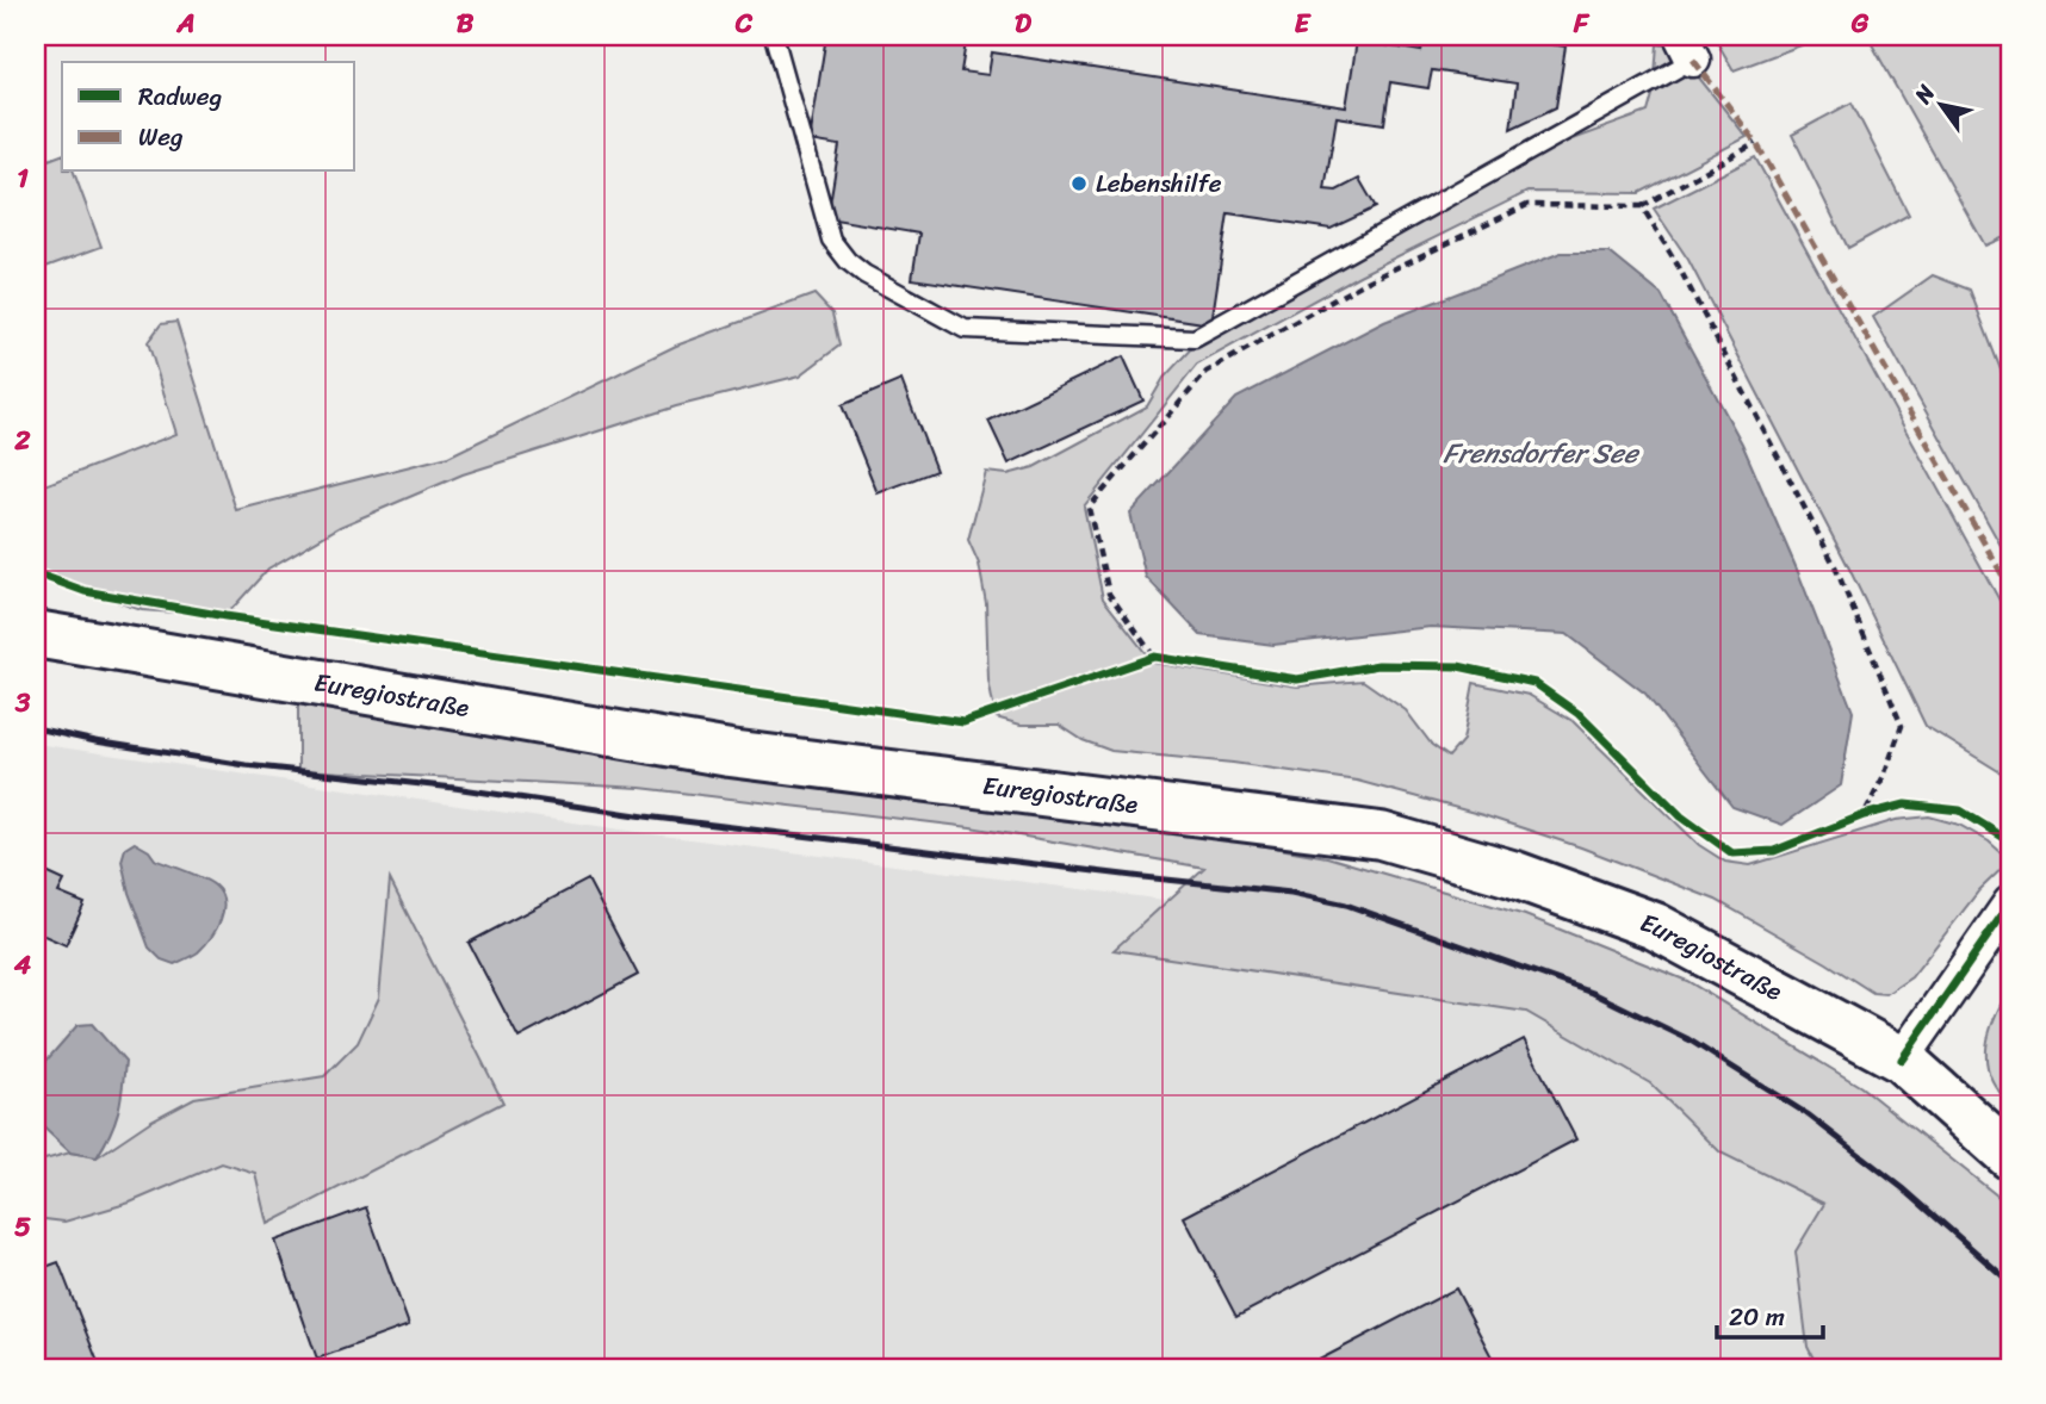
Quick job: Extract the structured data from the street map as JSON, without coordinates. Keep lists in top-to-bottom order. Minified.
{"streets":{"main road":["Euregiostraße"]},"water":["Frensdorfer See"],"places":["Lebenshilfe"],"legend":["Radweg","Weg"],"scale_bar":"20 m","north":"top left","grid":{"columns":["A","B","C","D","E","F","G"],"rows":["1","2","3","4","5"]}}
